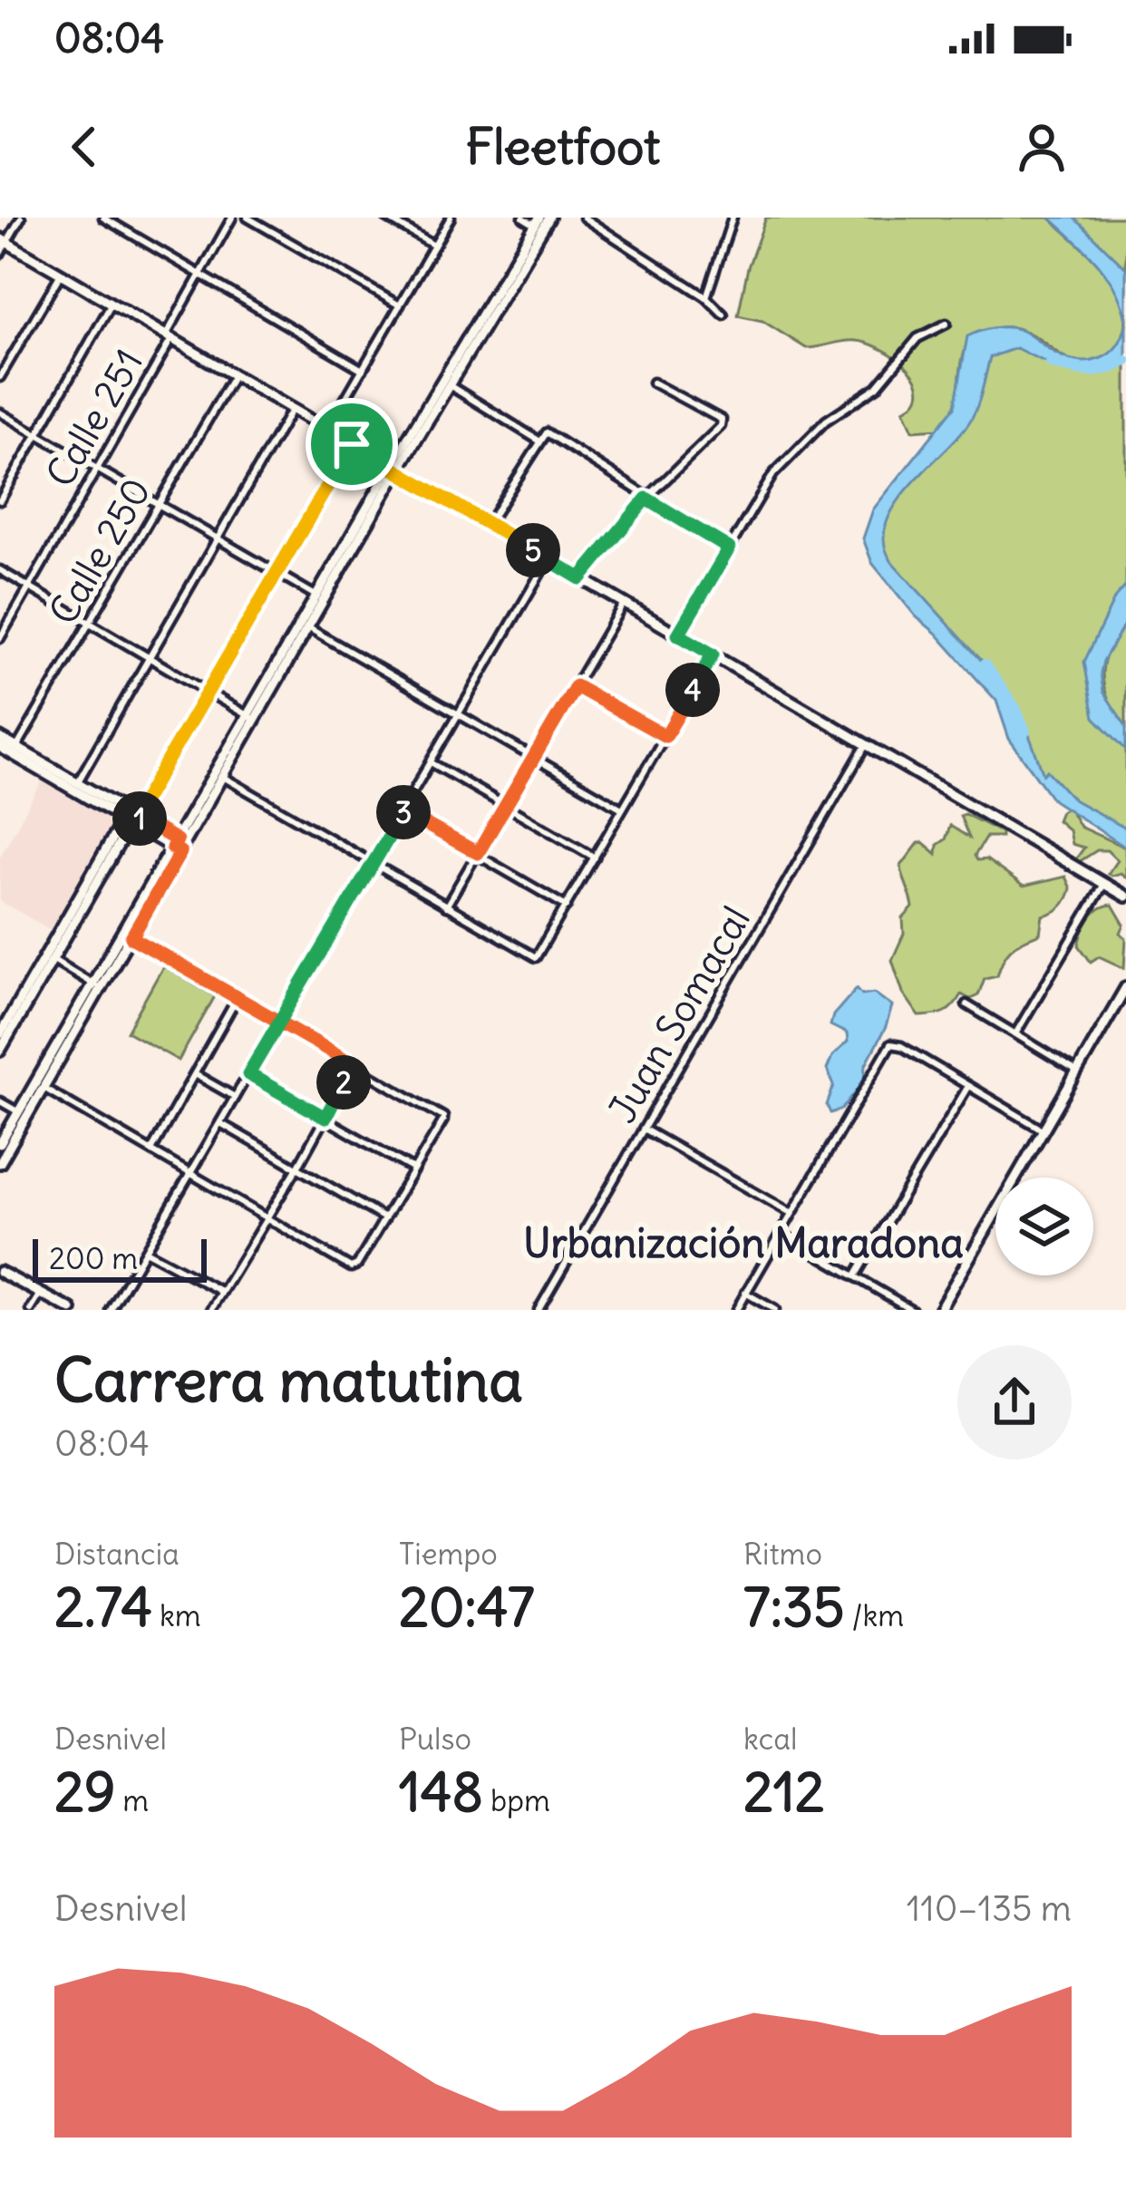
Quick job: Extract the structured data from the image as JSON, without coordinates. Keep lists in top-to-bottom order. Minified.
{"streets":{"street":["Calle 251","Calle 250","Juan Somacal"]},"districts":["Urbanización Maradona"],"scale_bar":"200 m","page":{"status":"08:04","header":"Fleetfoot","pins":["5","4","3","1","2"],"scale":"200 m","heading":["Carrera matutina","08:04"],"stats":[["Distancia","2.74 km"],["Tiempo","20:47"],["Ritmo","7:35 /km"],["Desnivel","29 m"],["Pulso","148 bpm"],["kcal","212"]],"chart":["Desnivel","110–135 m"]}}
